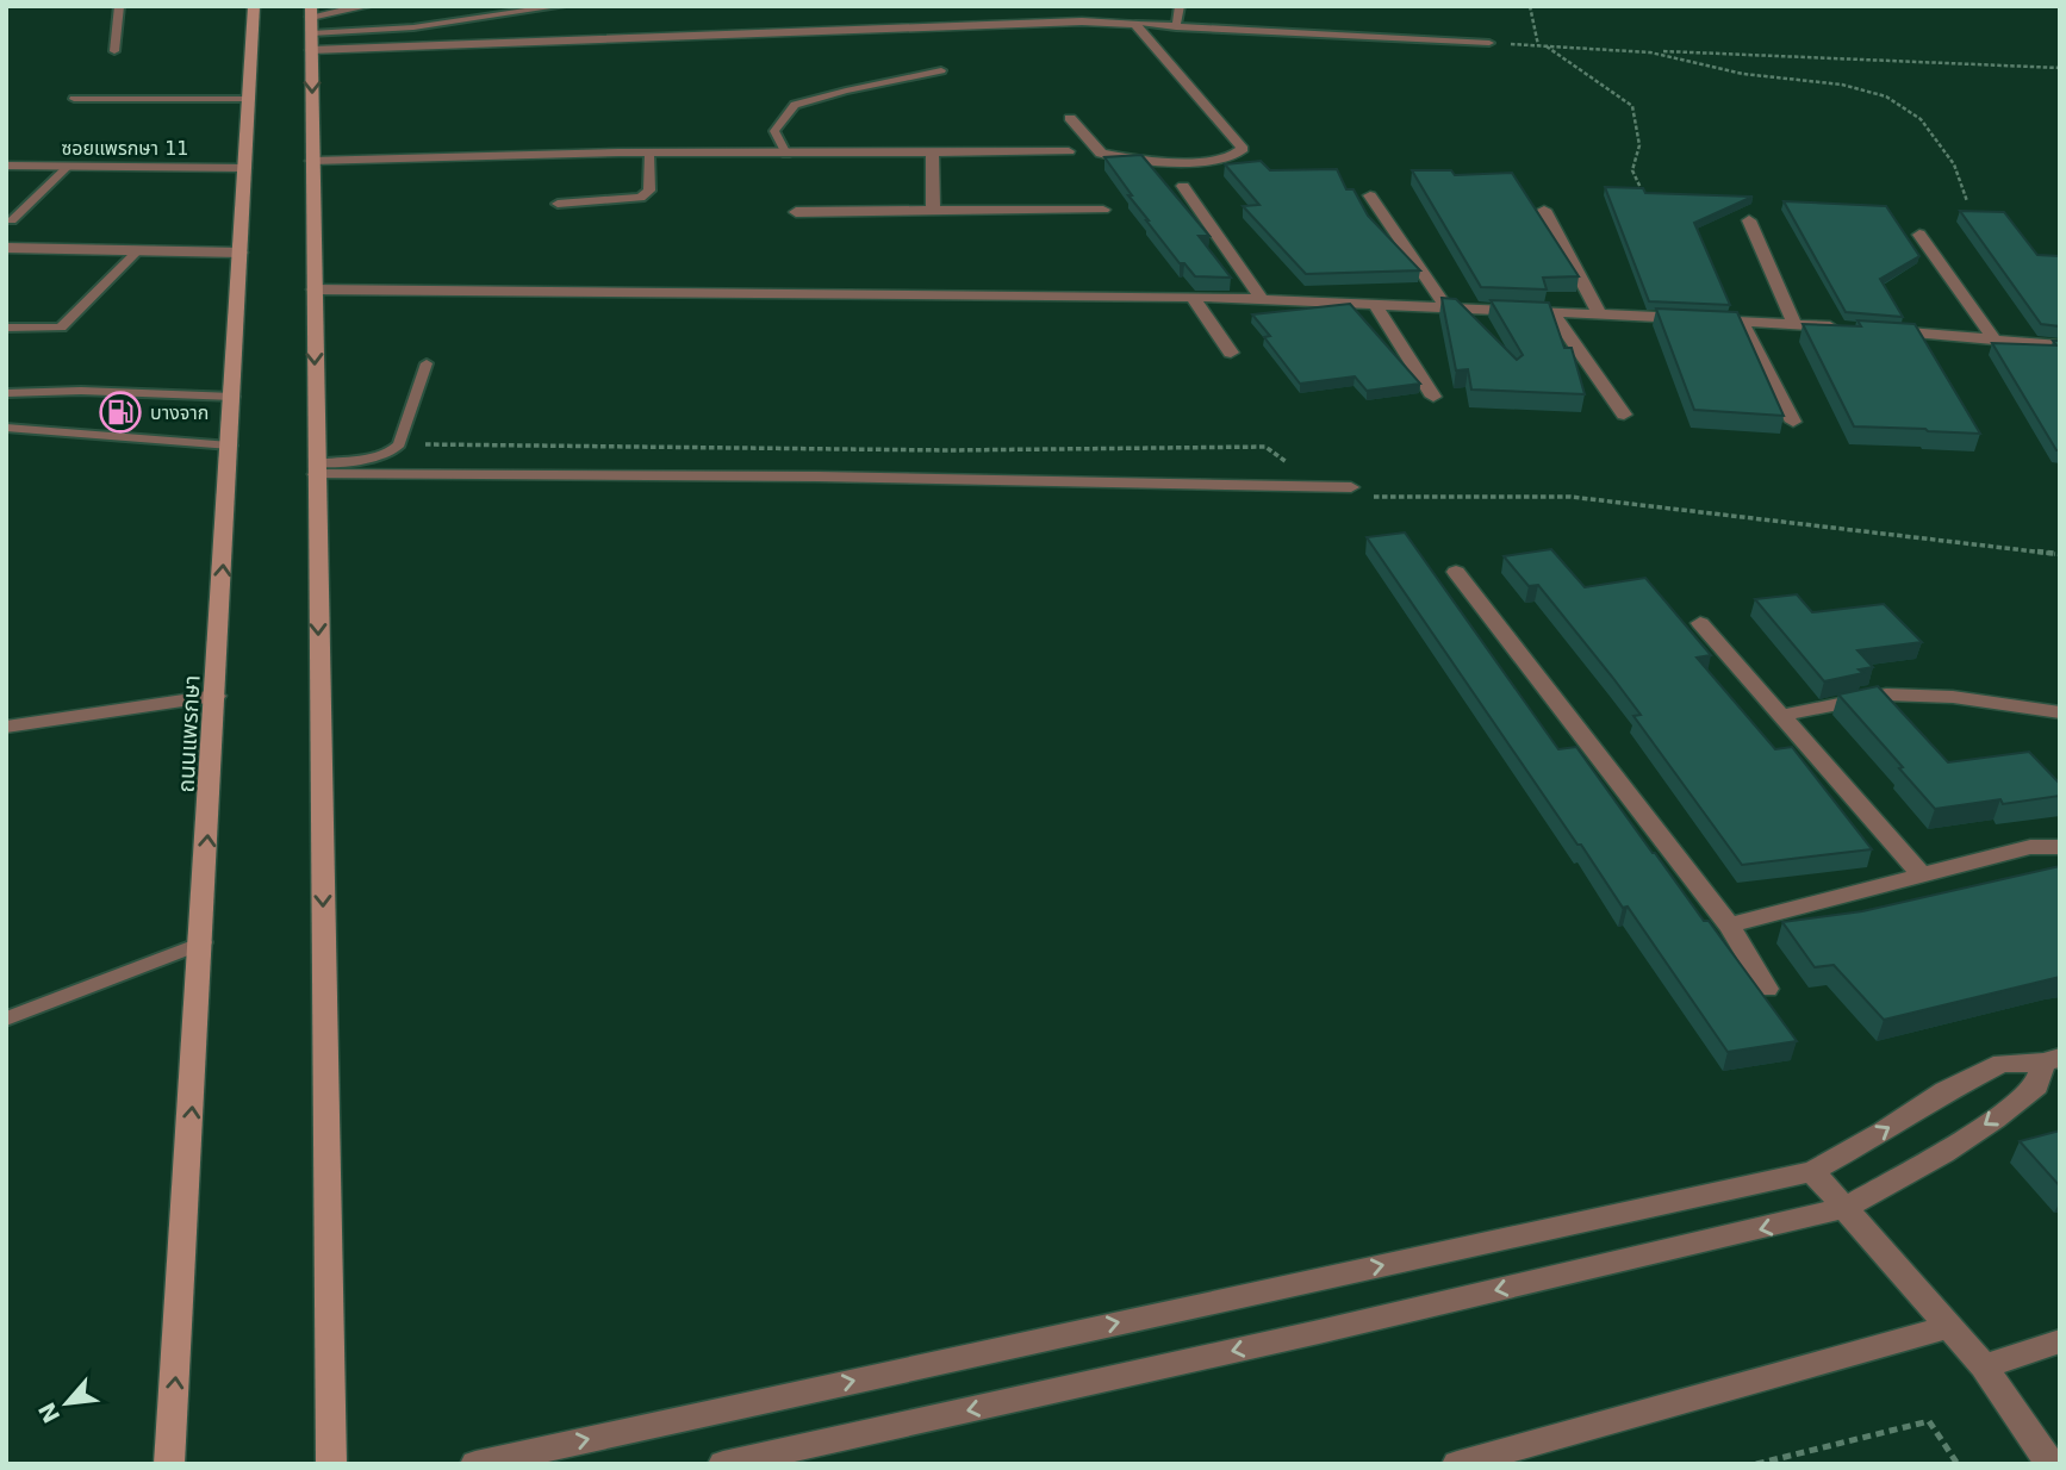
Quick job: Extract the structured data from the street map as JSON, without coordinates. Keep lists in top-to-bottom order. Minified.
{"streets":{"main road":["ถนนแพรกษา"],"street":["ซอยแพรกษา 11"]},"crossings":[["ซอยแพรกษา 11","ถนนแพรกษา"]],"places":{"fuel station":["บางจาก"]},"north":"bottom left"}
